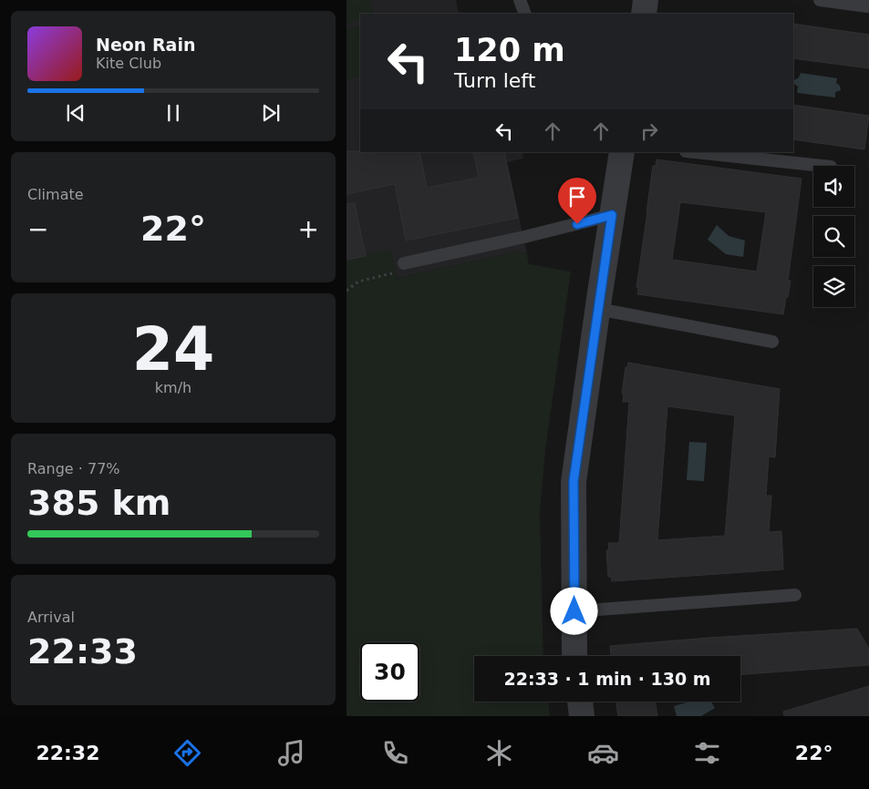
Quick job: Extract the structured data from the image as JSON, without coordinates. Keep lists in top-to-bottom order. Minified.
{"page":{"turn":["120 m","Turn left"],"song":["Neon Rain","Kite Club"],"tile":["Climate",["24","km/h"],["Range · 77%","385 km"],["Arrival","22:33"]],"heat":["−","22°","+"],"limit":"30","trip":"22:33 · 1 min · 130 m","tabs":["22:32","22°"]}}
